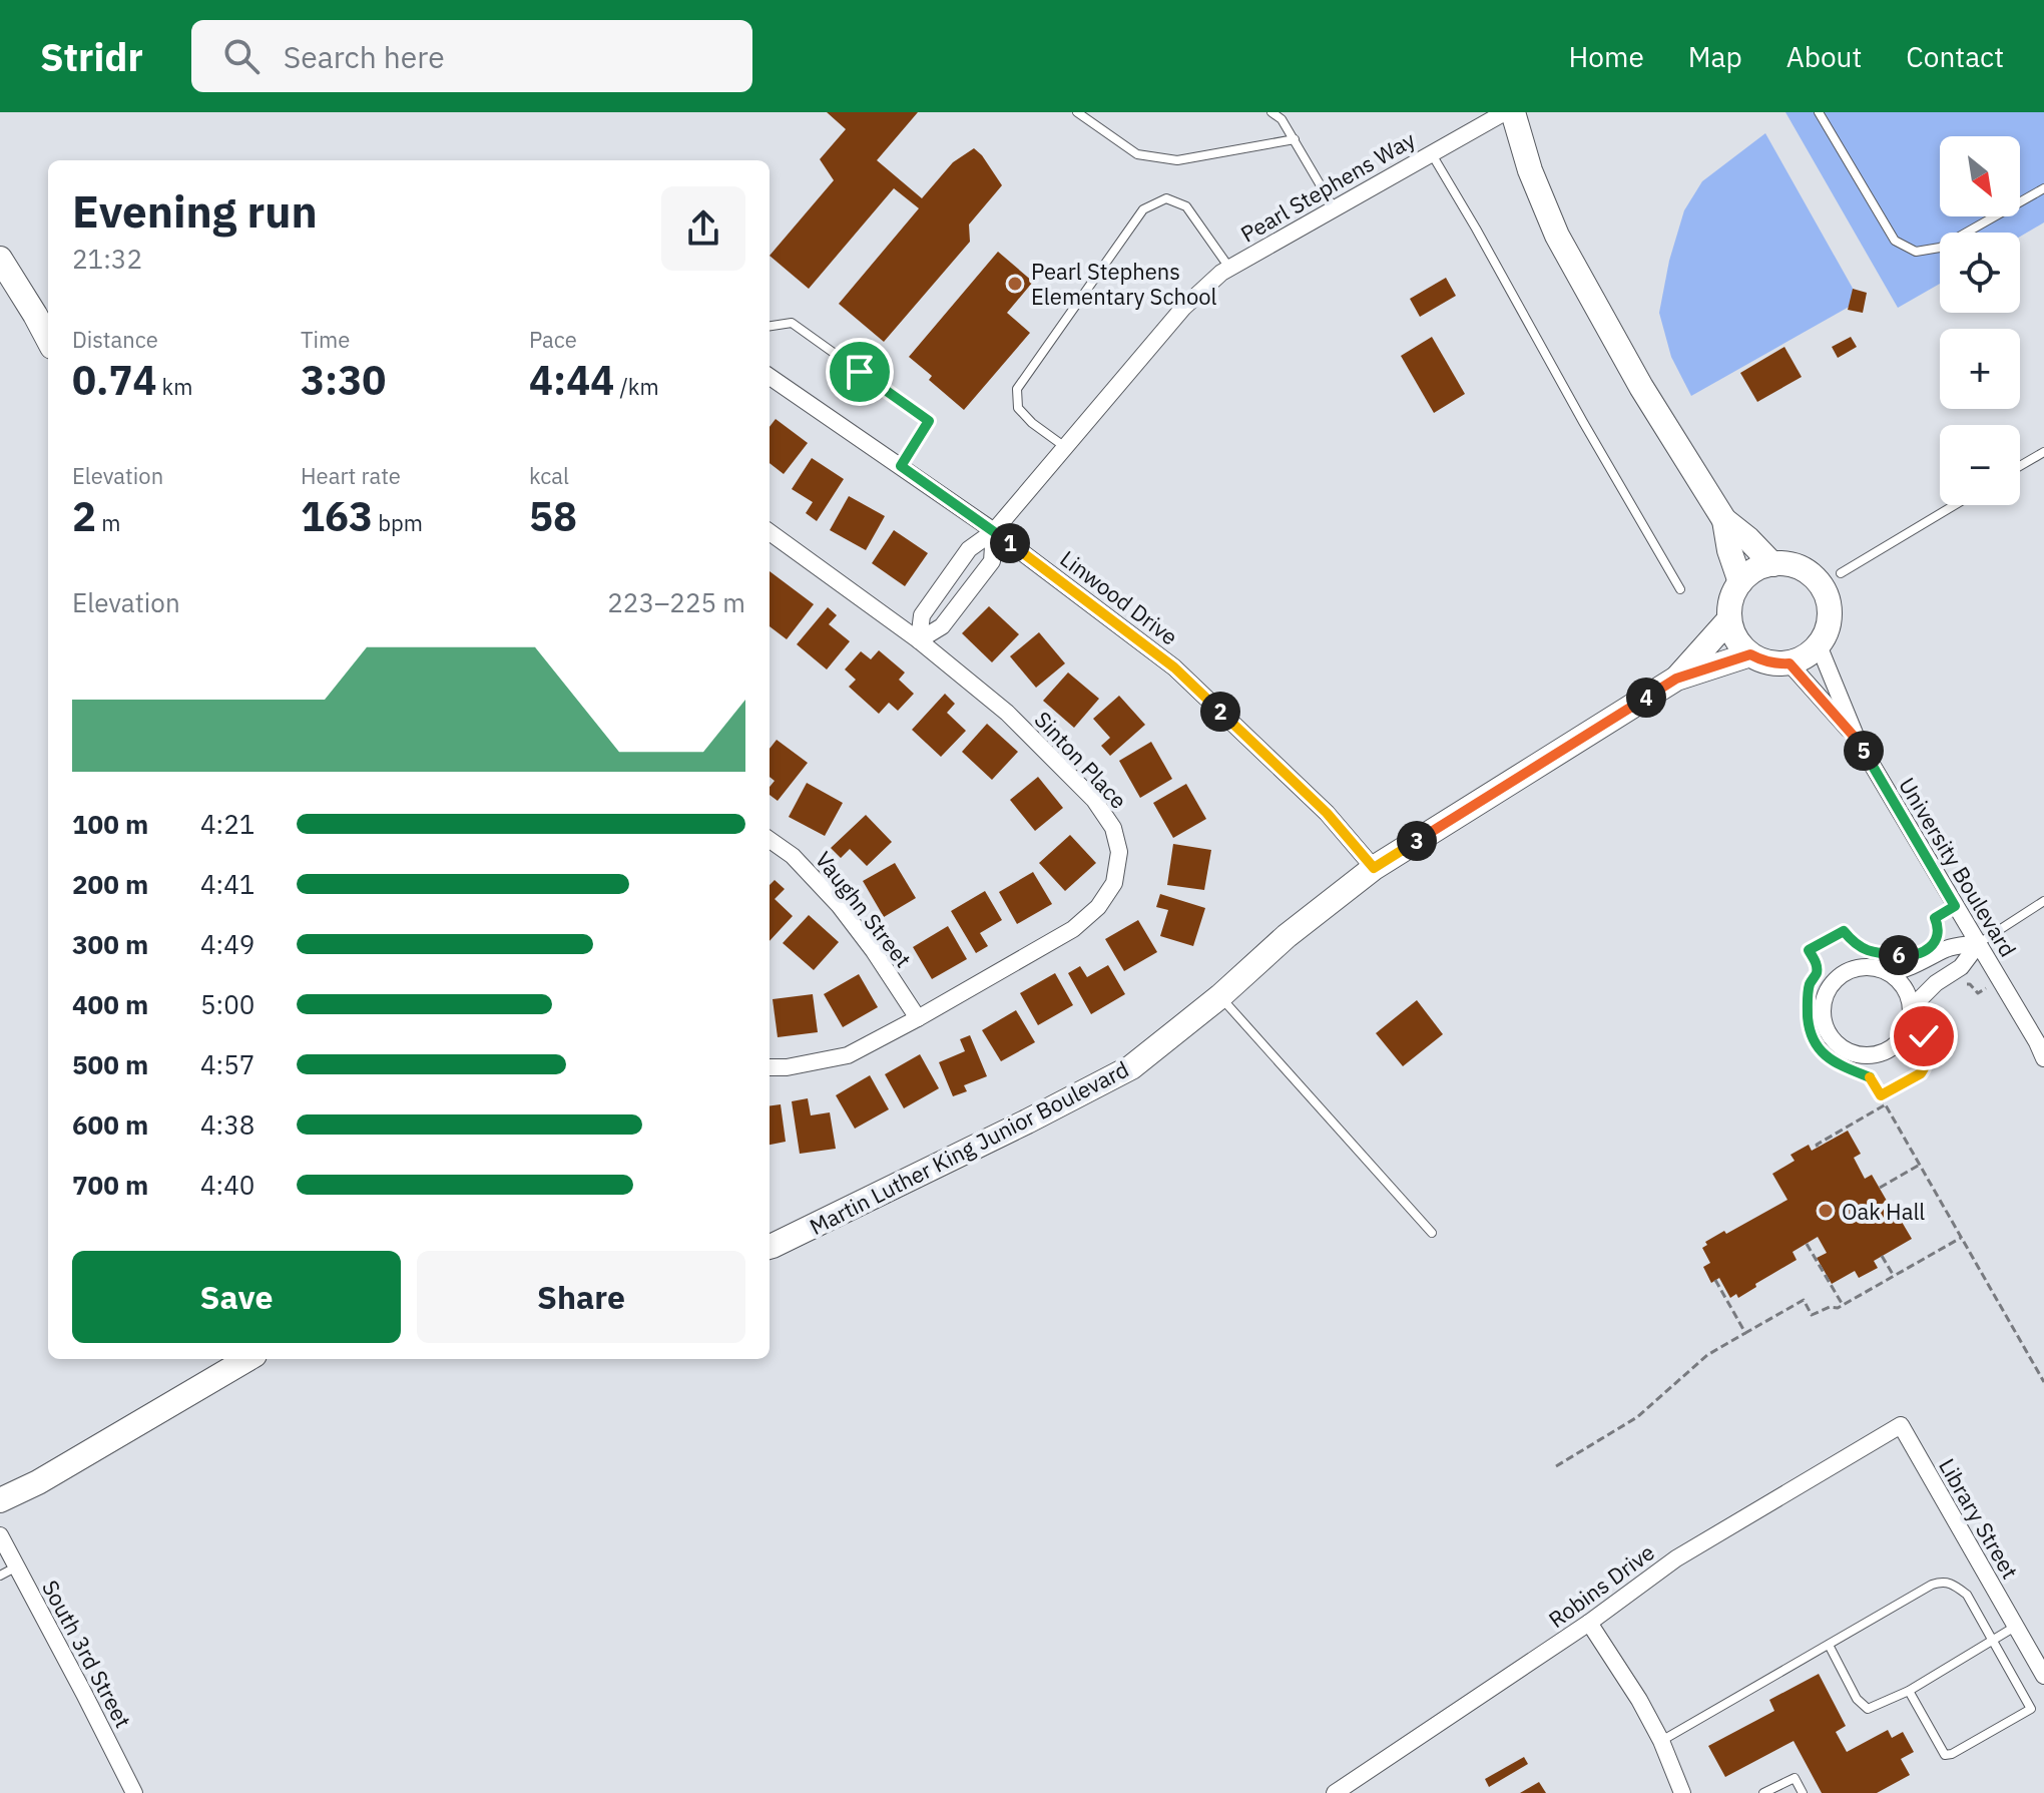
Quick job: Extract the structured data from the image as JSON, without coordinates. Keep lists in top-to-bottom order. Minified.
{"streets":{"street":["Pearl Stephens Way","Linwood Drive","Sinton Place","University Boulevard","Vaughn Street","Martin Luther King Junior Boulevard","Library Street","Robins Drive","South 3rd Street"]},"crossings":[["Pearl Stephens Way","Linwood Drive"],["Pearl Stephens Way","Sinton Place"],["Linwood Drive","Martin Luther King Junior Boulevard"],["Sinton Place","Vaughn Street"],["University Boulevard","Martin Luther King Junior Boulevard"],["Library Street","Robins Drive"]],"places":["Pearl Stephens Elementary School","Oak Hall"],"north":"bottom right","page":{"header":"Stridr","search":"Search here","nav":["Home","Map","About","Contact"],"map_buttons":["+","−"],"heading":["Evening run","21:32"],"stats":[["Distance","0.74 km"],["Time","3:30"],["Pace","4:44 /km"],["Elevation","2 m"],["Heart rate","163 bpm"],["kcal","58"]],"pins":["1","4","2","5","3","6"],"chart":["Elevation","223–225 m"],"list":[{"name":"100 m","note":"4:21"},{"name":"200 m","note":"4:41"},{"name":"300 m","note":"4:49"},{"name":"400 m","note":"5:00"},{"name":"500 m","note":"4:57"},{"name":"600 m","note":"4:38"},{"name":"700 m","note":"4:40"}],"buttons":["Save","Share"]}}
